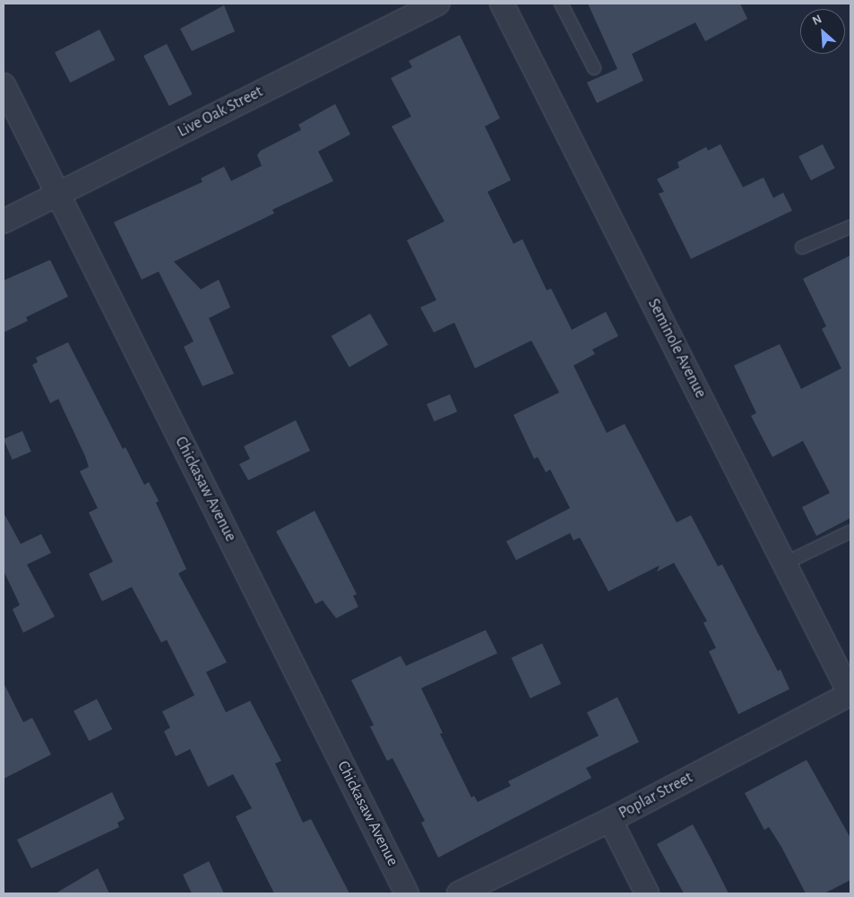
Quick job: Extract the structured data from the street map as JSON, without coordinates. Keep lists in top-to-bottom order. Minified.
{"streets":{"street":["Live Oak Street","Seminole Avenue","Chickasaw Avenue","Poplar Street"]},"crossings":[["Live Oak Street","Chickasaw Avenue"],["Seminole Avenue","Poplar Street"]],"north":"top left"}
